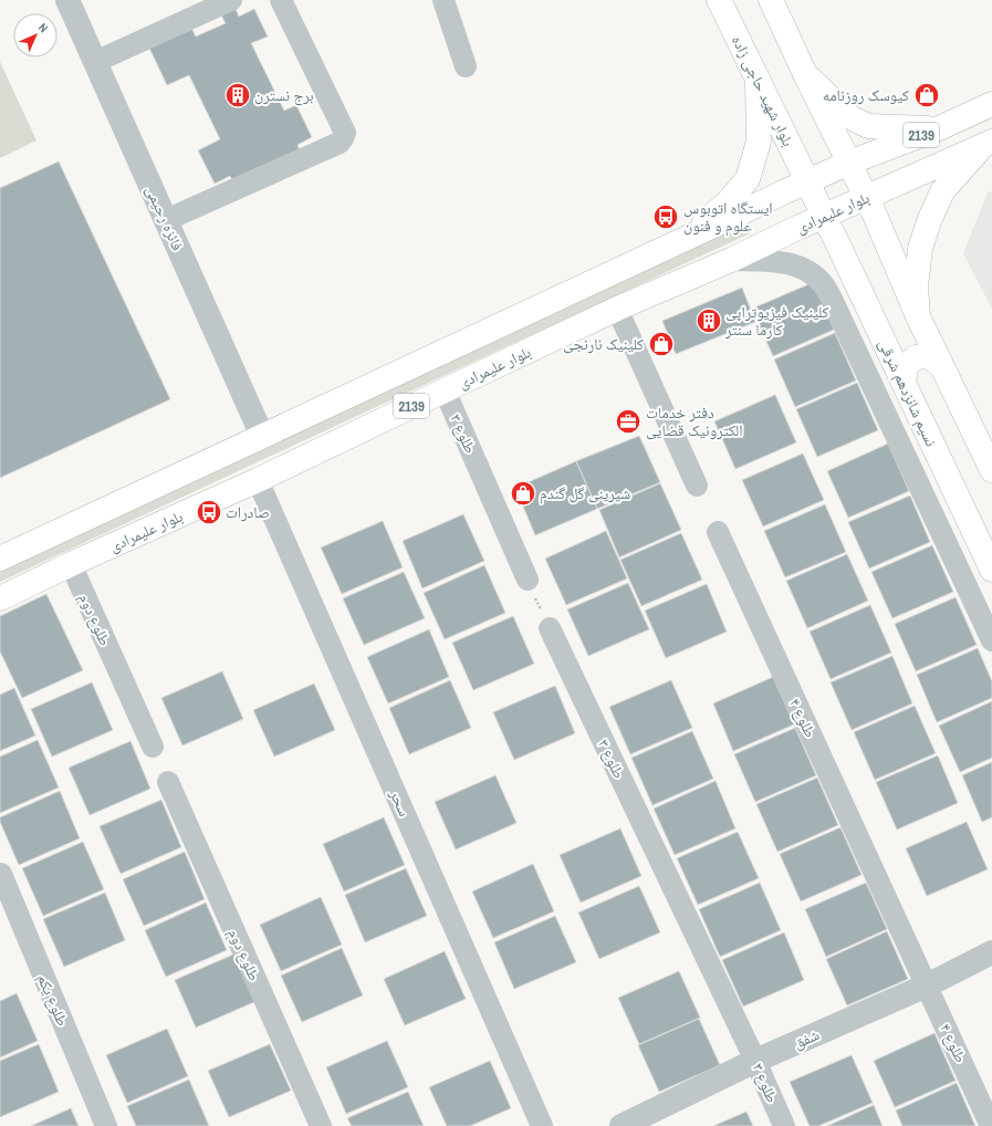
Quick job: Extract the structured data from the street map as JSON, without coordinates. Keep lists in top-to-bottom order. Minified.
{"streets":{"main road":["بلوار شهید حاجی زاده","2139","بلوار علیمرادی","نسیم شانزدهم شرقی"],"street":["فائزه رحیمی","طلوع ۳","طلوع دوم","طلوع ۴","سحر","طلوع یکم","شفق"]},"crossings":[["بلوار شهید حاجی زاده","2139"],["بلوار شهید حاجی زاده","بلوار علیمرادی"],["بلوار شهید حاجی زاده","نسیم شانزدهم شرقی"],["2139","فائزه رحیمی"],["بلوار علیمرادی","نسیم شانزدهم شرقی"],["بلوار علیمرادی","طلوع ۳"],["بلوار علیمرادی","طلوع دوم"],["بلوار علیمرادی","سحر"],["طلوع ۳","شفق"],["طلوع ۴","شفق"]],"places":{"building":["برج نسترن","کلینیک فیزیوتراپی کارما سنتر"],"shop":["کیوسک روزنامه","کلینیک نارنجی","شیرینی گل گندم"],"bus stop":["ایستگاه اتوبوس علوم و فنون","صادرات"],"office":["دفتر خدمات الکترونیک قضایی"]},"north":"top right"}
